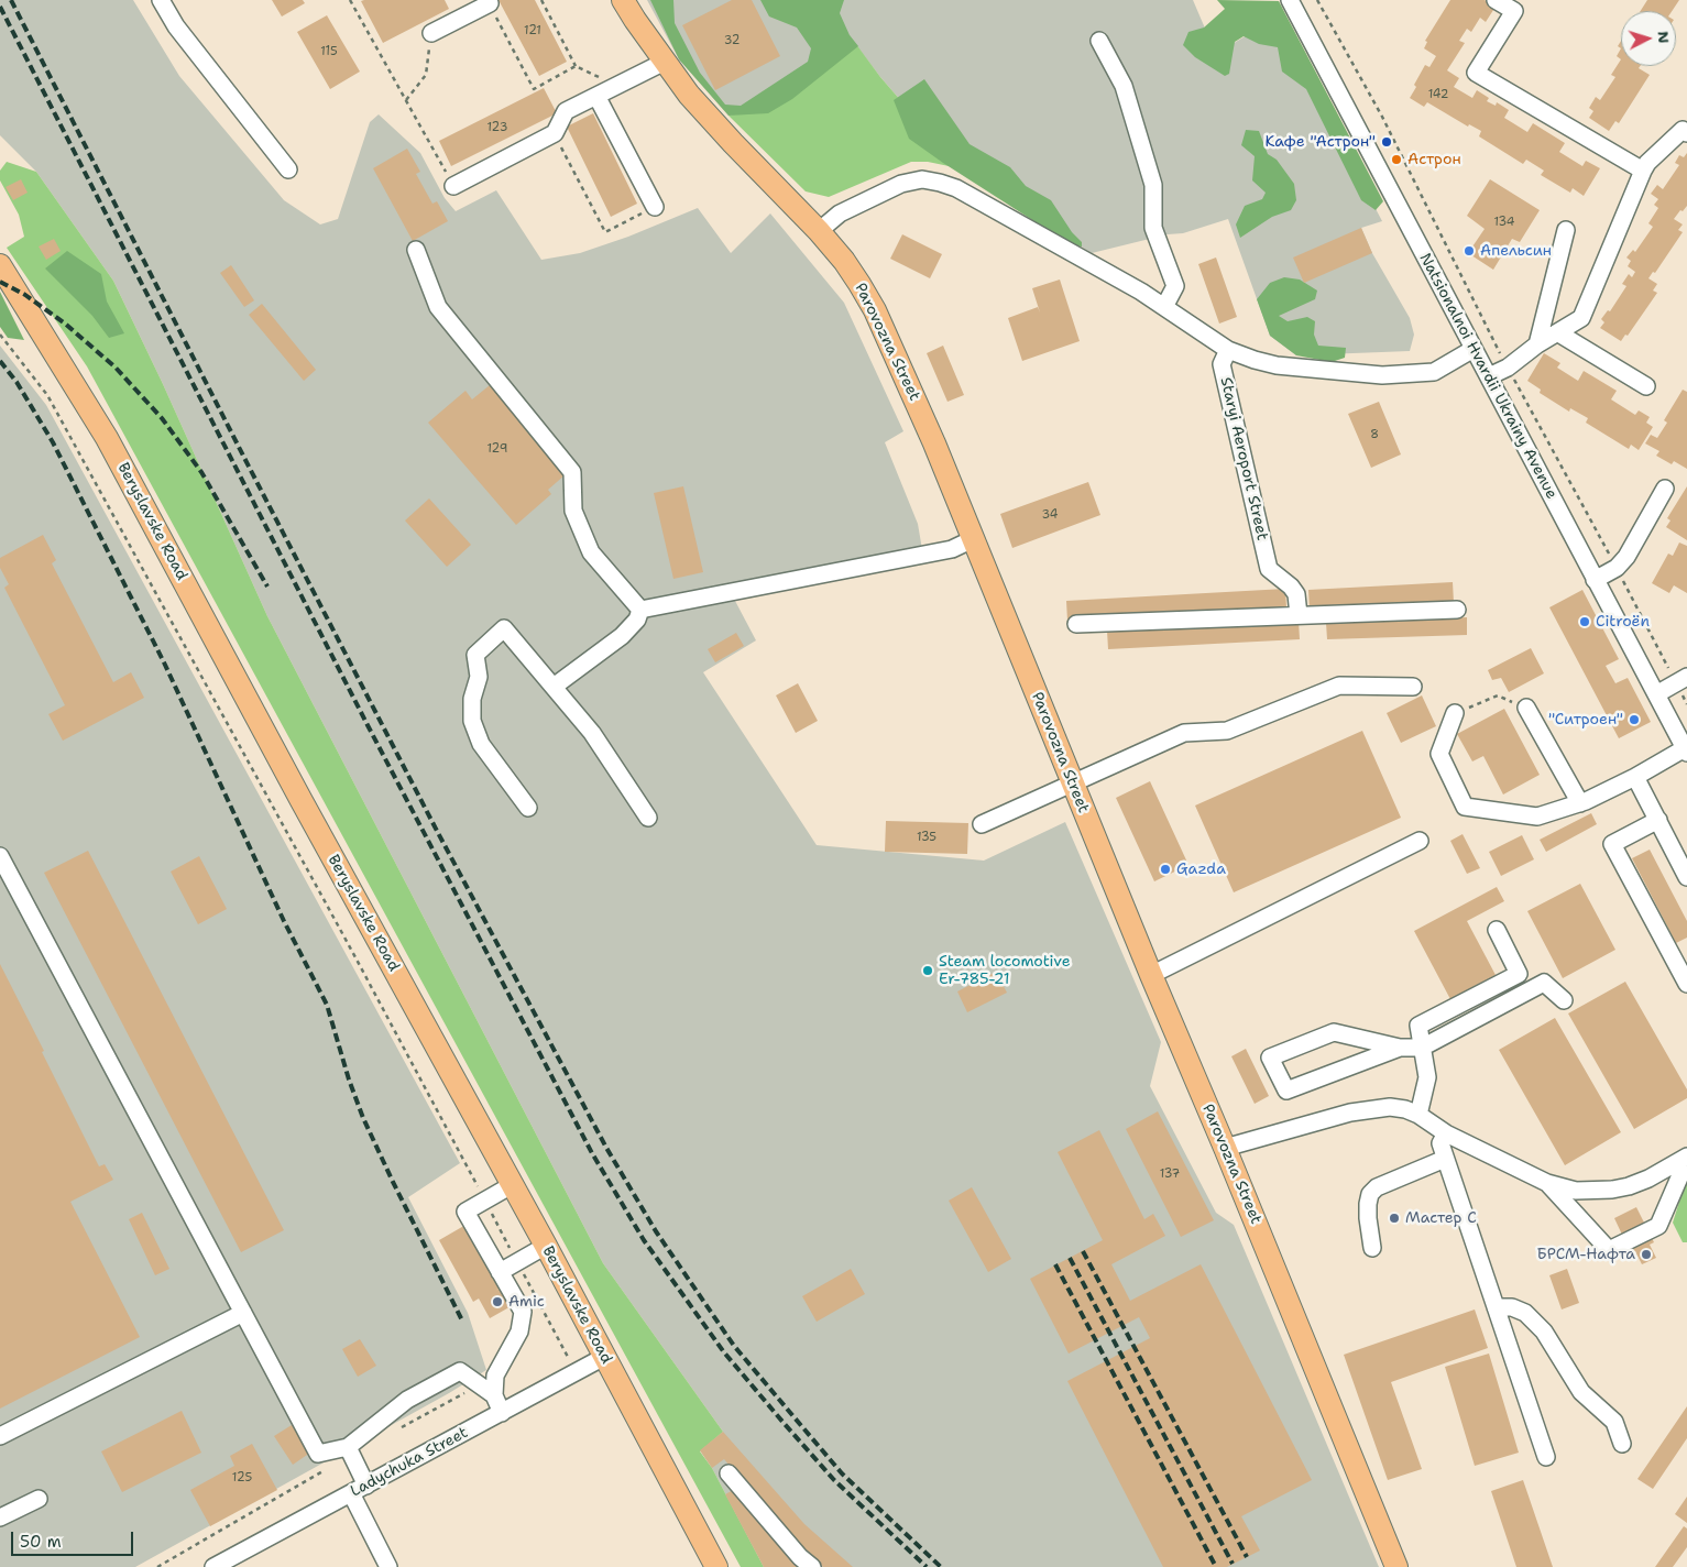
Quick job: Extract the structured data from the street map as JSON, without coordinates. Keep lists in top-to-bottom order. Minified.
{"streets":{"main road":["Parovozna Street","Beryslavske Road"],"street":["Natsionalnoi Hvardii Ukrainy Avenue","Staryi Aeroport Street","Ladychuka Street"]},"crossings":[["Beryslavske Road","Ladychuka Street"]],"places":["Кафе \"Астрон\"","Астрон","Апельсин","Citroën","\"Ситроен\"","Gazda","Steam locomotive Er-785-21","Мастер С","БРСМ-Нафта","Amic"],"house_numbers":["121","32","115","142","123","134","8","129","34","135","137","125"],"scale_bar":"50 m","north":"right"}
